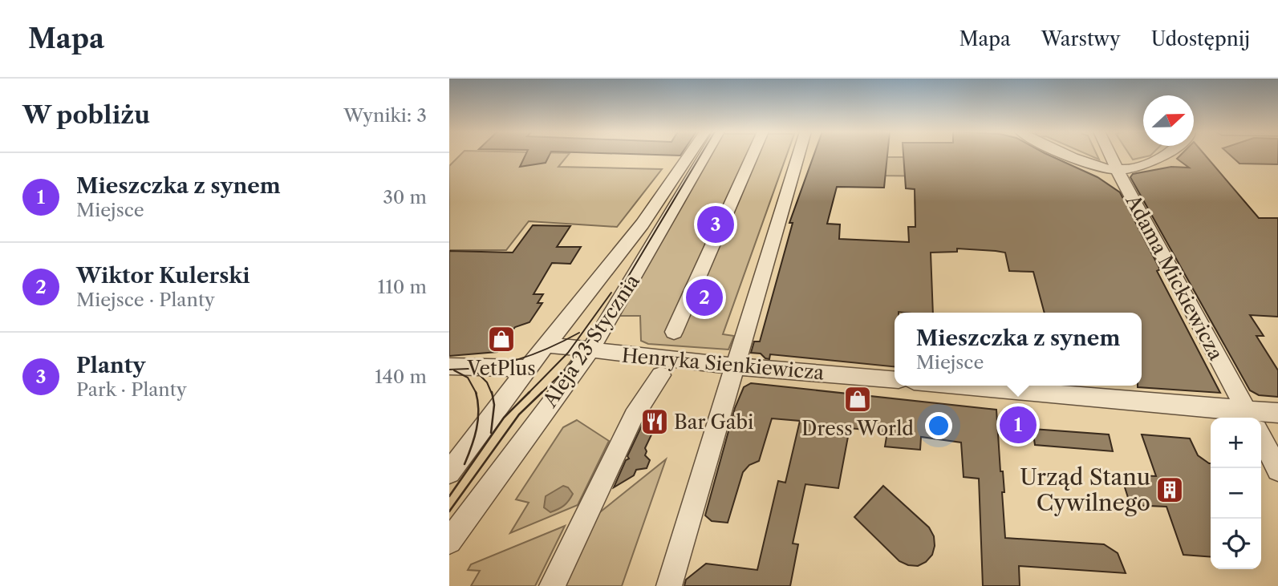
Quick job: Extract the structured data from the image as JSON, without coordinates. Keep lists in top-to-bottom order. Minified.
{"streets":{"street":["Adama Mickiewicza","Aleja 23 Stycznia","Henryka Sienkiewicza"]},"crossings":[["Aleja 23 Stycznia","Henryka Sienkiewicza"]],"places":{"shop":["VetPlus","Dress World"],"restaurant":["Bar Gabi"],"building":["Urząd Stanu Cywilnego"]},"north":"right","page":{"header":"Mapa","nav":["Mapa","Warstwy","Udostępnij"],"heading":["W pobliżu","Wyniki: 3"],"list":[{"mark":"1","name":"Mieszczka z synem","note":"Miejsce","value":"30 m"},{"mark":"2","name":"Wiktor Kulerski","note":"Miejsce · Planty","value":"110 m"},{"mark":"3","name":"Planty","note":"Park · Planty","value":"140 m"}],"pins":["3","2","1"],"popup":["Mieszczka z synem","Miejsce"],"map_buttons":["+","−"]}}
